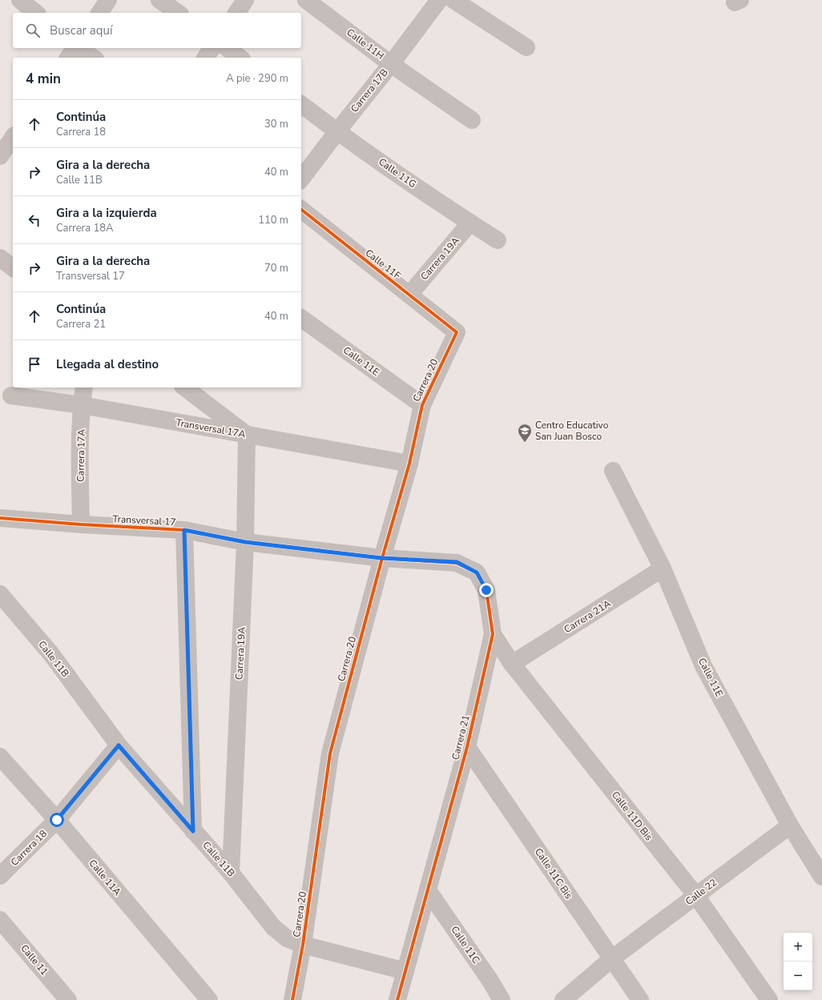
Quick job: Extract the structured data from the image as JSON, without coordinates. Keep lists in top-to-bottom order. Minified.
{"streets":{"street":["Calle 11H","Carrera 17B","Calle 11G","Carrera 19A","Calle 11F","Calle 11E","Carrera 20","Transversal 17A","Carrera 17A","Transversal 17","Carrera 21A","Calle 11B","Carrera 21","Calle 11D Bis","Carrera 18","Calle 11C Bis","Calle 11A","Calle 22","Calle 11C","Calle 11"]},"crossings":[["Calle 11H","Carrera 17B"],["Carrera 17B","Calle 11G"],["Calle 11G","Carrera 19A"],["Carrera 19A","Calle 11F"],["Carrera 19A","Transversal 17A"],["Carrera 19A","Transversal 17"],["Carrera 19A","Calle 11B"],["Calle 11F","Carrera 20"],["Calle 11E","Carrera 20"],["Calle 11E","Carrera 21A"],["Calle 11E","Calle 22"],["Carrera 20","Transversal 17A"],["Carrera 20","Transversal 17"],["Carrera 20","Calle 11B"],["Carrera 20","Carrera 21"],["Transversal 17A","Carrera 17A"],["Carrera 17A","Transversal 17"],["Transversal 17","Carrera 21"],["Carrera 21A","Calle 11D Bis"],["Calle 11B","Carrera 21"],["Calle 11B","Carrera 18"],["Carrera 21","Calle 11D Bis"],["Carrera 21","Calle 11C Bis"],["Carrera 21","Calle 11C"],["Calle 11D Bis","Calle 22"],["Carrera 18","Calle 11A"],["Calle 11C Bis","Calle 22"]],"places":{"school or university":["Centro Educativo San Juan Bosco"]},"page":{"search":"Buscar aquí","heading":["4 min","A pie · 290 m"],"list":[["Continúa","Carrera 18","30 m"],["Gira a la derecha","Calle 11B","40 m"],["Gira a la izquierda","Carrera 18A","110 m"],["Gira a la derecha","Transversal 17","70 m"],["Continúa","Carrera 21","40 m"],"Llegada al destino"],"map_buttons":["+","−"]}}
